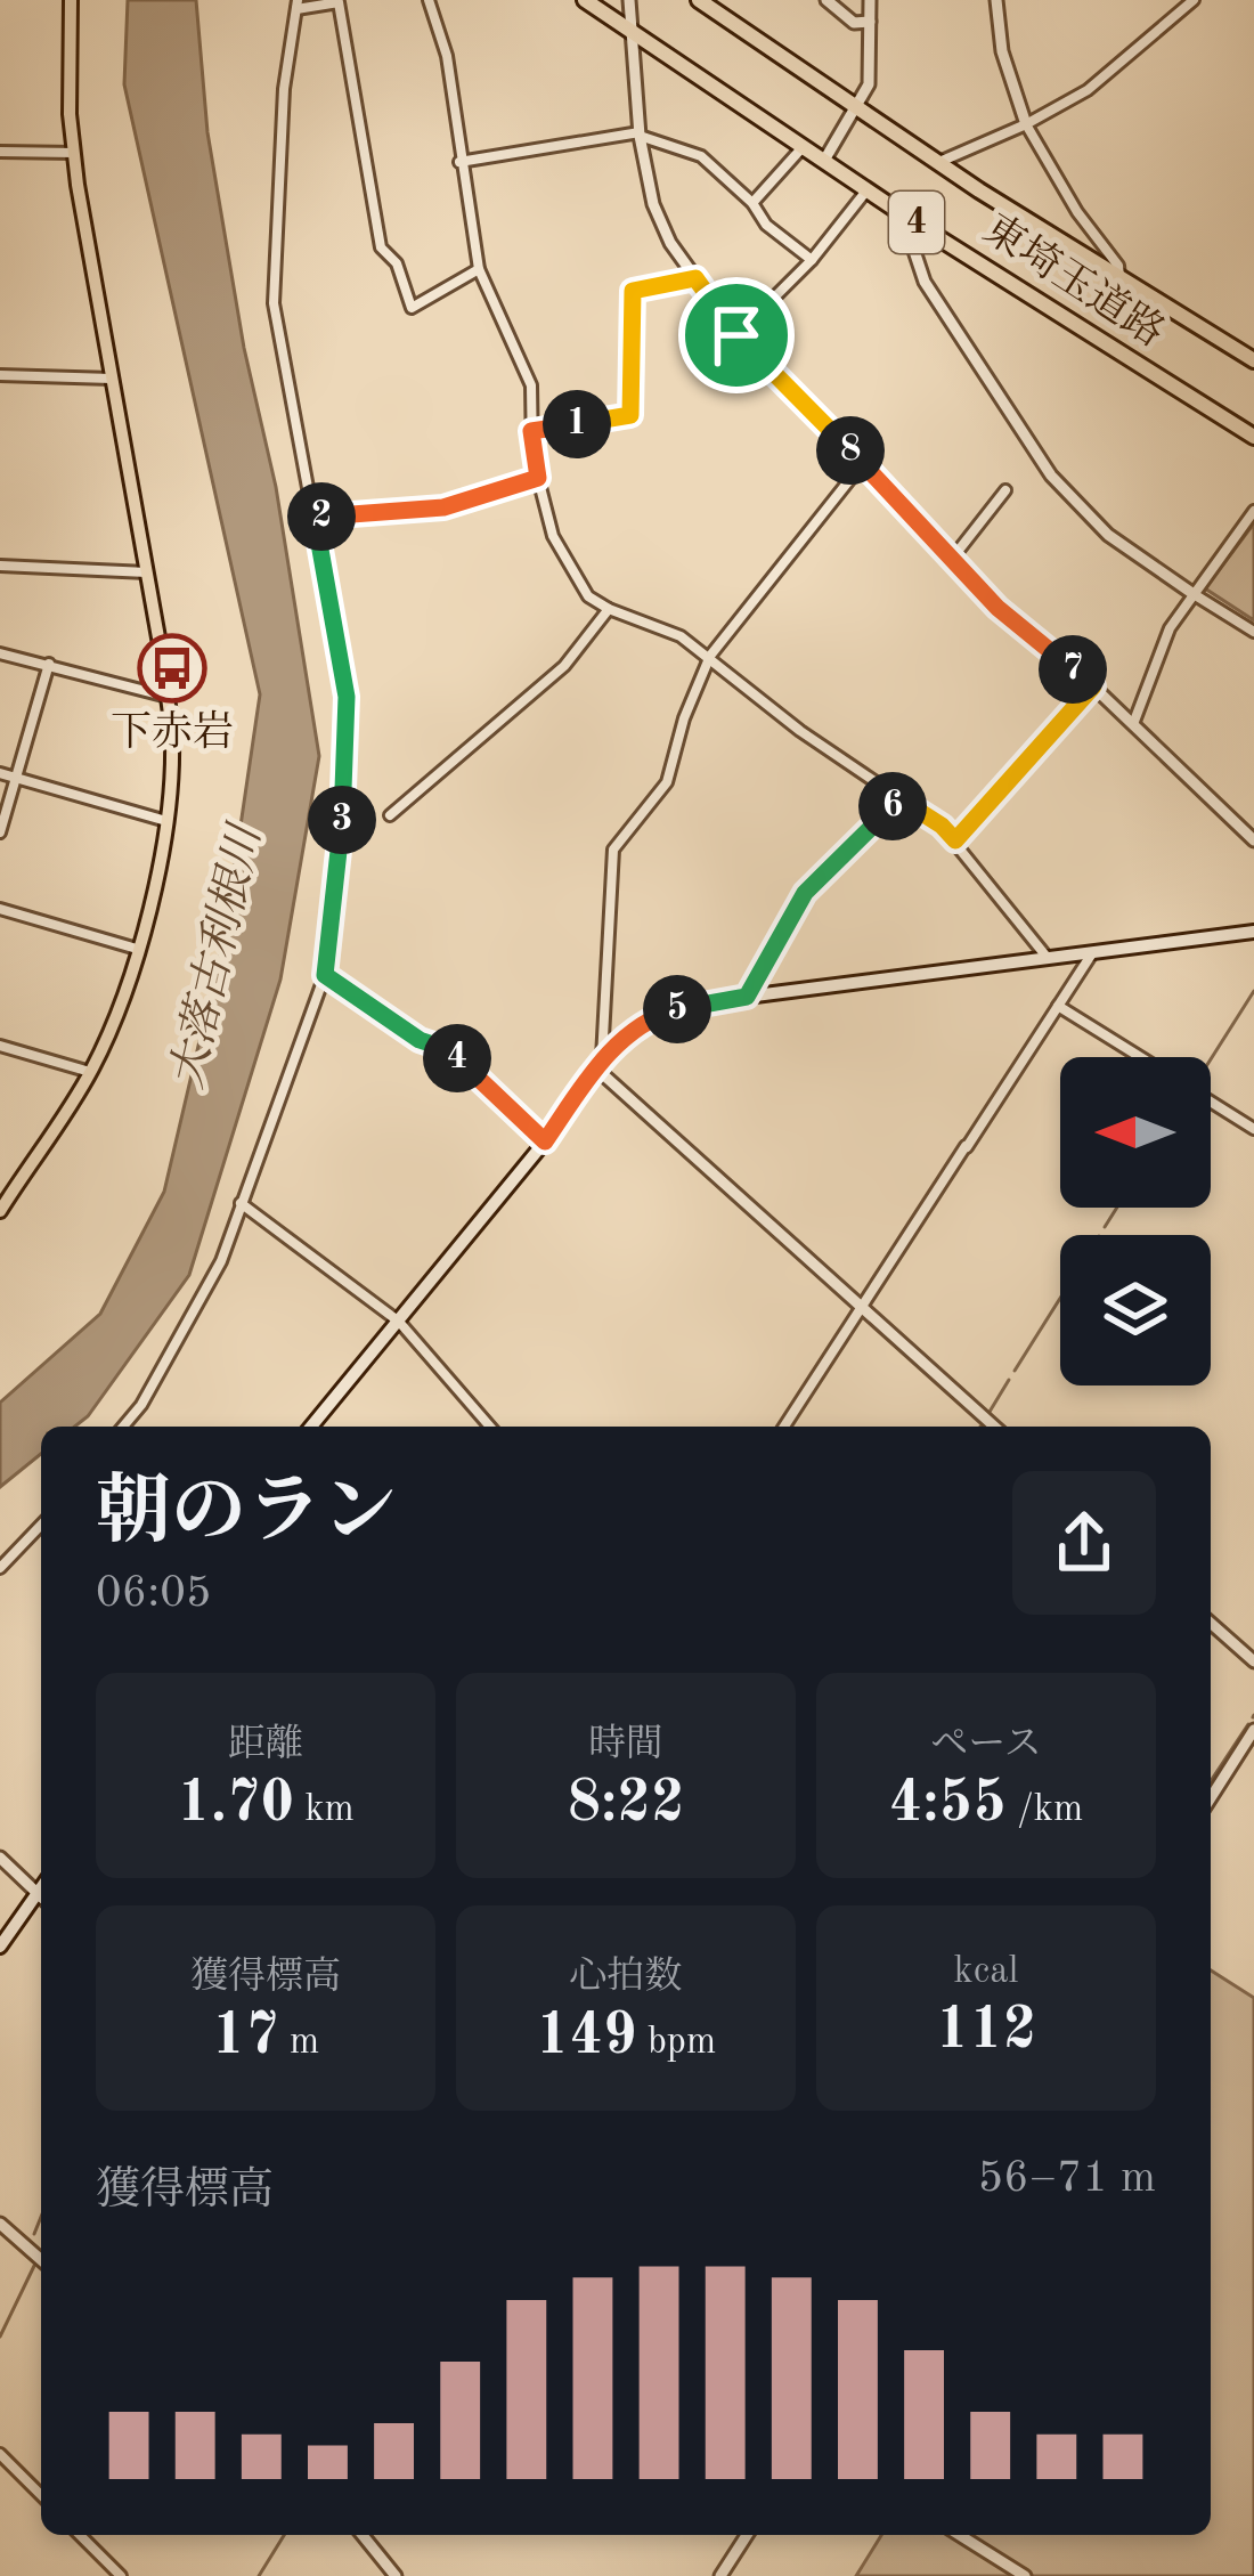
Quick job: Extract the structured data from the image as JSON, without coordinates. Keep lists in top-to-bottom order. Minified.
{"streets":{"highway":["4","東埼玉道路"]},"water":["大落古利根川"],"places":{"bus stop":["下赤岩"]},"north":"left","page":{"pins":["1","8","2","7","6","3","5","4"],"heading":["朝のラン","06:05"],"stats":[["距離","1.70 km"],["時間","8:22"],["ペース","4:55 /km"],["獲得標高","17 m"],["心拍数","149 bpm"],["kcal","112"]],"chart":["獲得標高","56–71 m"]}}
